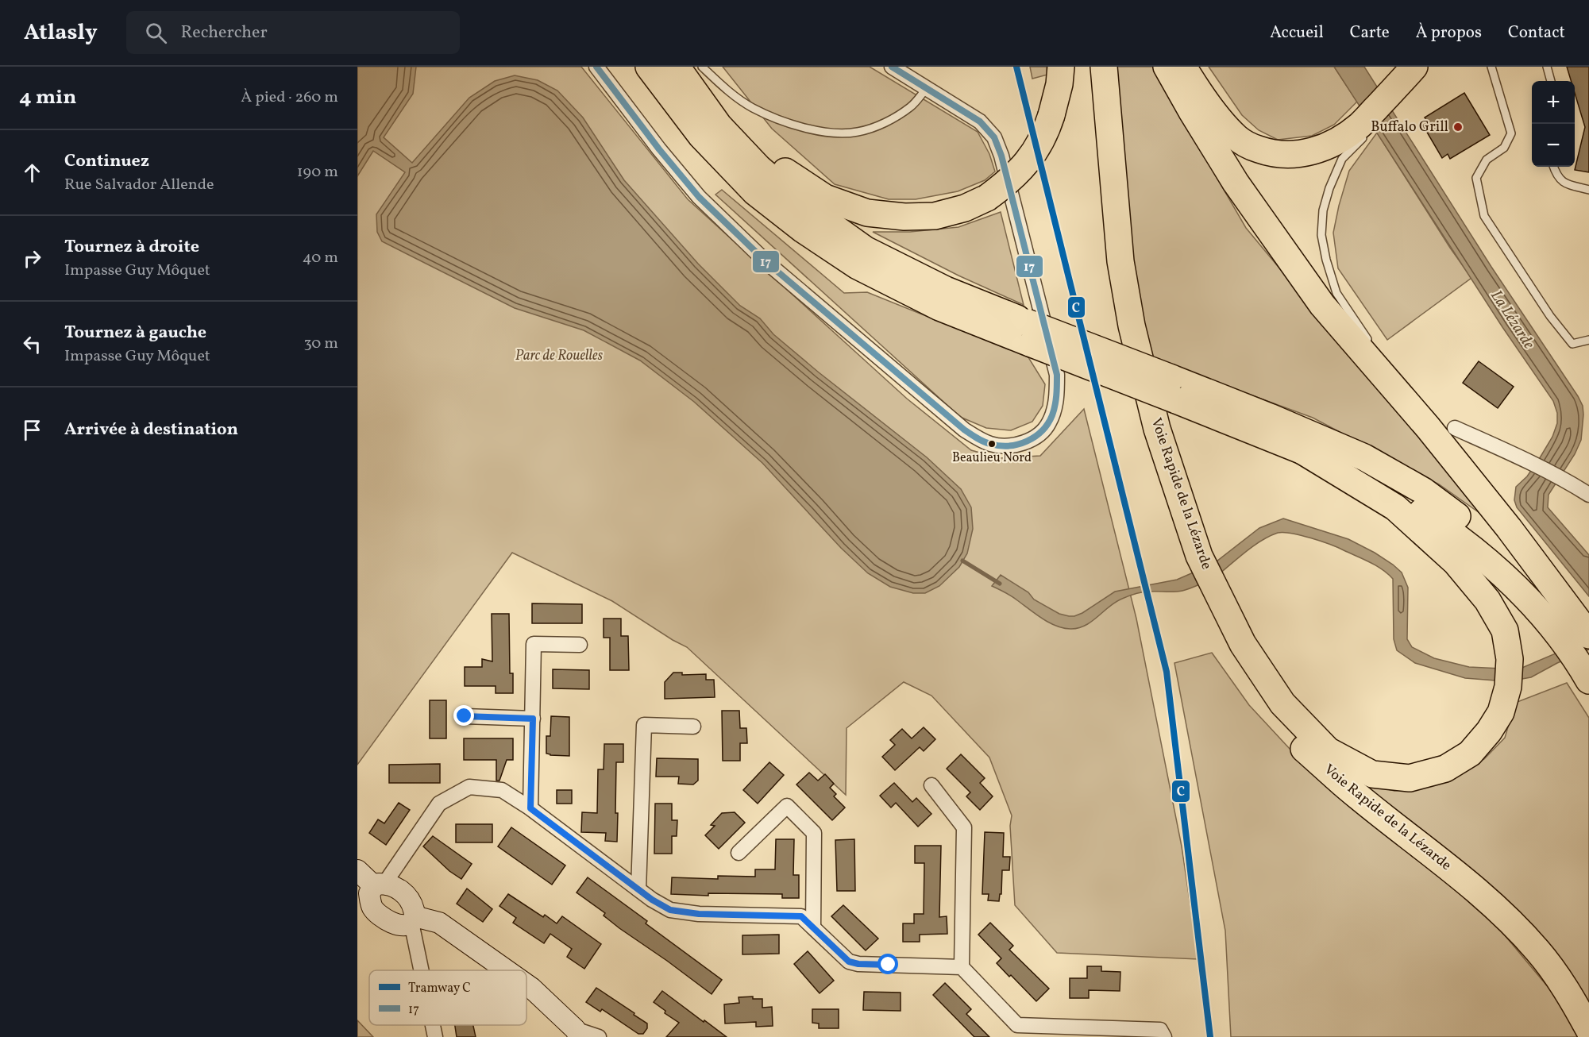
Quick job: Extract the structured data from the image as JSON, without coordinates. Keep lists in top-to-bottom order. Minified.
{"streets":{"highway":["Voie Rapide de la Lézarde"]},"water":["La Lézarde"],"parks":["Parc de Rouelles"],"places":["Buffalo Grill","Beaulieu Nord"],"lines":["tram line C","transit line 17"],"legend":["Tramway C","17"],"page":{"header":"Atlasly","search":"Rechercher","nav":["Accueil","Carte","À propos","Contact"],"heading":["4 min","À pied · 260 m"],"map_buttons":["+","−"],"list":[["Continuez","Rue Salvador Allende","190 m"],["Tournez à droite","Impasse Guy Môquet","40 m"],["Tournez à gauche","Impasse Guy Môquet","30 m"],"Arrivée à destination"]}}
